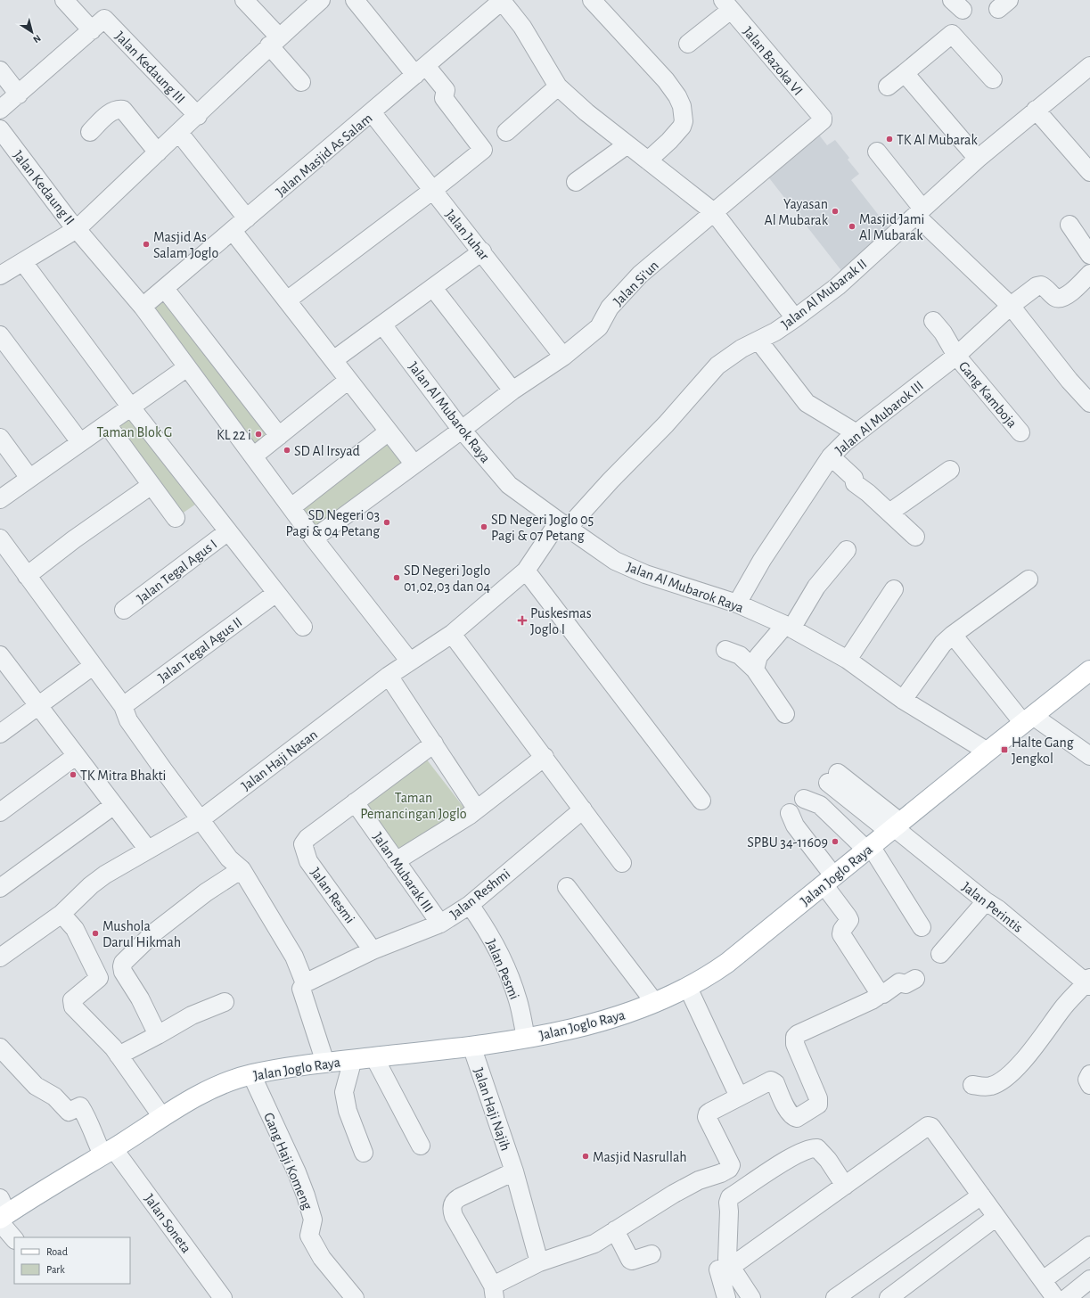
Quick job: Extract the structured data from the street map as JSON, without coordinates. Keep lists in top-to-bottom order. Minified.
{"streets":{"main road":["Jalan Joglo Raya"],"street":["Jalan Bazoka VI","Jalan Kedaung III","Jalan Masjid As Salam","Jalan Kedaung II","Jalan Juhar","Jalan Si'un","Jalan Al Mubarak II","Gang Kamboja","Jalan Al Mubarok Raya","Jalan Al Mubarok III","Jalan Tegal Agus I","Jalan Tegal Agus II","Jalan Haji Nasan","Jalan Mubarak III","Jalan Reshmi","Jalan Resmi","Jalan Perintis","Jalan Pesmi","Jalan Haji Najih","Gang Haji Komeng","Jalan Soneta"]},"crossings":[["Jalan Bazoka VI","Jalan Si'un"],["Jalan Masjid As Salam","Jalan Kedaung II"],["Jalan Masjid As Salam","Jalan Juhar"],["Jalan Kedaung II","Jalan Si'un"],["Jalan Kedaung II","Jalan Haji Nasan"],["Jalan Juhar","Jalan Si'un"],["Jalan Si'un","Jalan Al Mubarok Raya"],["Jalan Al Mubarak II","Jalan Al Mubarok Raya"],["Jalan Al Mubarak II","Jalan Haji Nasan"],["Gang Kamboja","Jalan Al Mubarok III"],["Jalan Al Mubarok Raya","Jalan Al Mubarok III"],["Jalan Al Mubarok Raya","Jalan Joglo Raya"],["Jalan Mubarak III","Jalan Reshmi"],["Jalan Mubarak III","Jalan Resmi"],["Jalan Joglo Raya","Jalan Perintis"],["Jalan Joglo Raya","Jalan Pesmi"],["Jalan Joglo Raya","Jalan Haji Najih"],["Jalan Joglo Raya","Gang Haji Komeng"],["Jalan Joglo Raya","Jalan Soneta"],["Jalan Reshmi","Jalan Resmi"],["Jalan Reshmi","Jalan Pesmi"]],"parks":["Taman Blok G","Taman Pemancingan Joglo"],"places":{"other":["TK Al Mubarak","Yayasan Al Mubarak","Masjid Jami Al Mubarak","Masjid As Salam Joglo","KL 22 i","SD Al Irsyad","SD Negeri 03 Pagi & 04 Petang","SD Negeri Joglo 05 Pagi & 07 Petang","SD Negeri Joglo 01,02,03 dan 04","TK Mitra Bhakti","SPBU 34-11609","Mushola Darul Hikmah","Masjid Nasrullah"],"health":["Puskesmas Joglo I"],"transit":["Halte Gang Jengkol"]},"legend":["Road","Park"],"north":"bottom right"}
